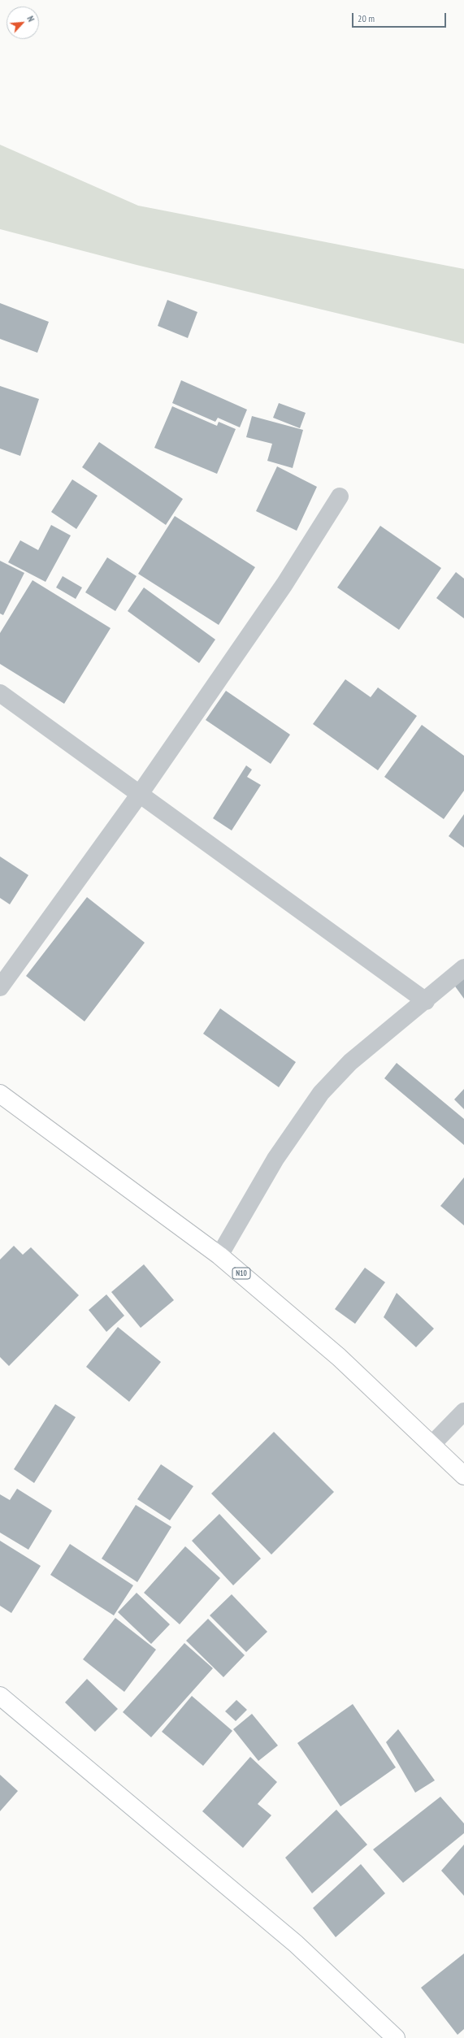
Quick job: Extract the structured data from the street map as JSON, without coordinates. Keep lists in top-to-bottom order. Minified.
{"streets":{"main road":["N10"]},"scale_bar":"20 m","north":"top right"}
